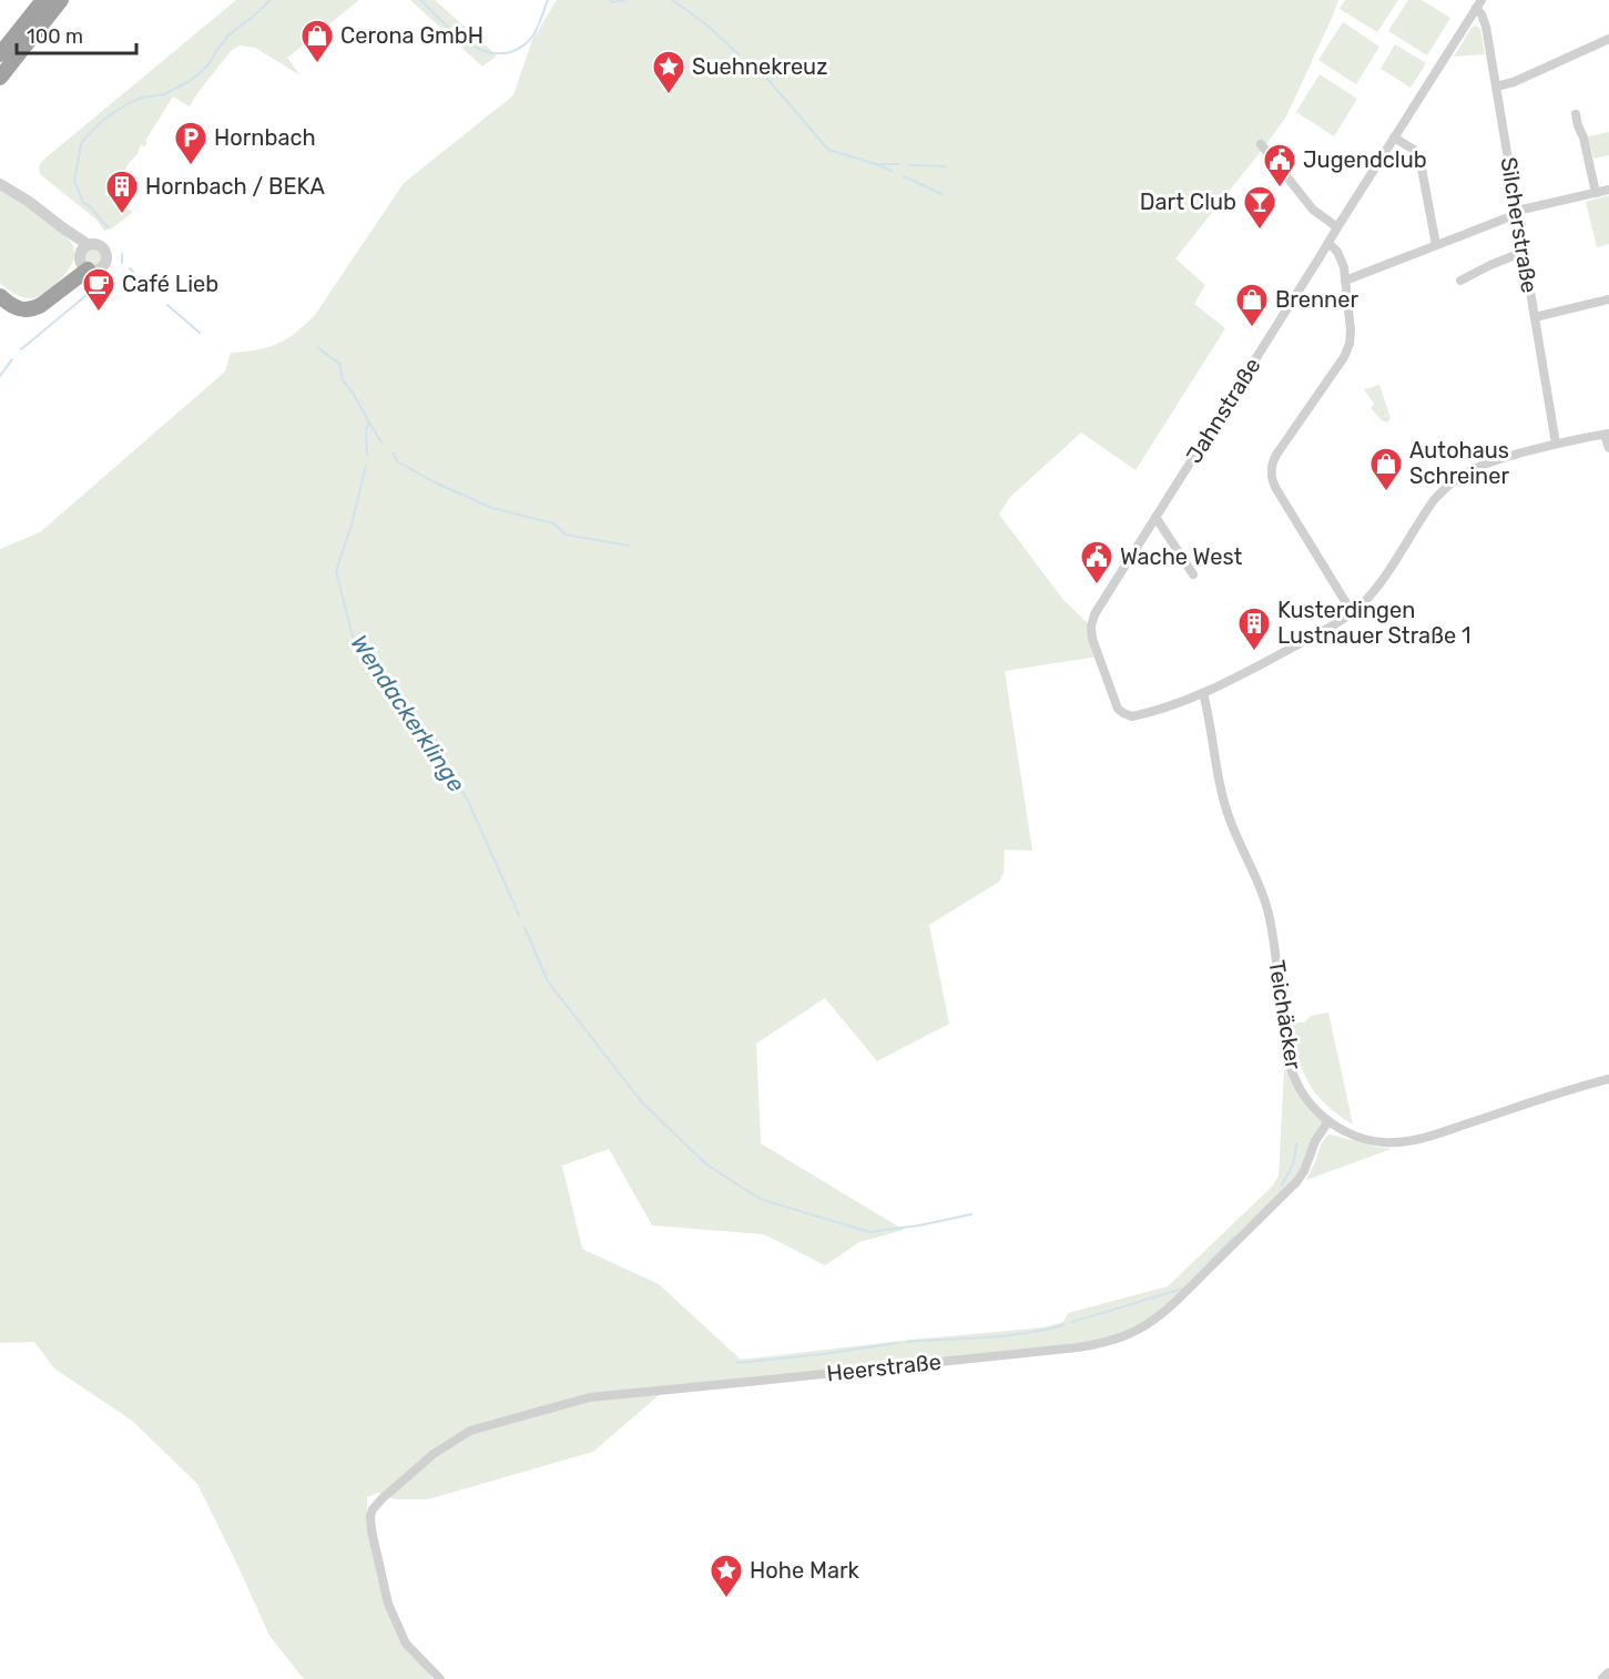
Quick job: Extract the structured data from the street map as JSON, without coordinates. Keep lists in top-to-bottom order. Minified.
{"streets":{"street":["Silcherstraße","Jahnstraße","Teichäcker","Heerstraße"]},"crossings":[["Silcherstraße","Jahnstraße"],["Jahnstraße","Teichäcker"],["Teichäcker","Heerstraße"]],"water":["Wendackerklinge"],"places":{"shop":["Cerona GmbH","Brenner","Autohaus Schreiner"],"place":["Suehnekreuz","Hohe Mark"],"parking":["Hornbach"],"public building":["Jugendclub","Wache West"],"building":["Hornbach / BEKA","Kusterdingen Lustnauer Straße 1"],"bar":["Dart Club"],"cafe":["Café Lieb"]},"scale_bar":"100 m"}
